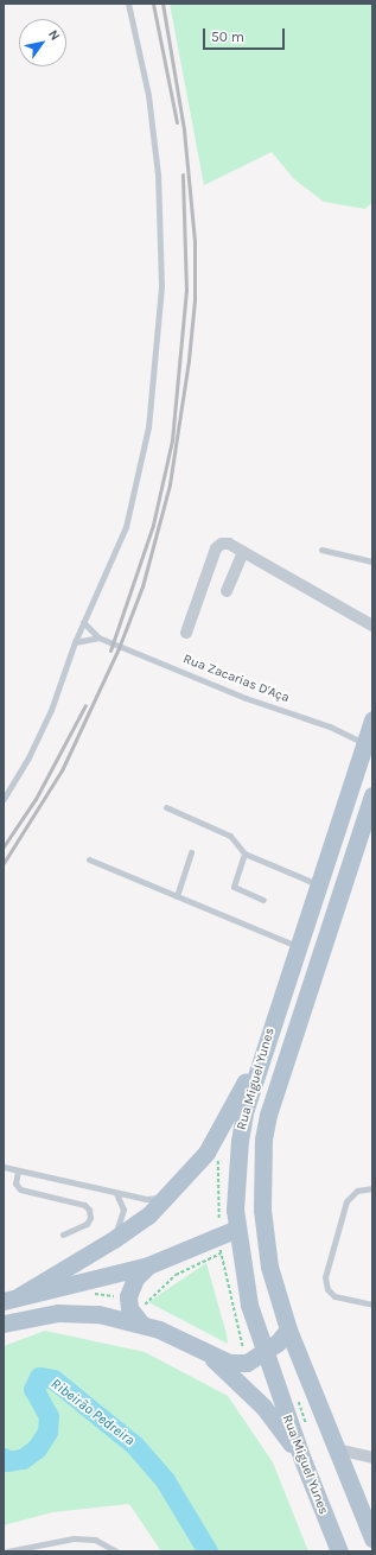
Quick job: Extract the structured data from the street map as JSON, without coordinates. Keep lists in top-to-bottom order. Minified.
{"streets":{"main road":["Rua Miguel Yunes"],"lane":["Rua Zacarias D'Aça"]},"crossings":[["Rua Zacarias D'Aça","Rua Miguel Yunes"]],"water":["Ribeirão Pedreira"],"scale_bar":"50 m","north":"top right"}
